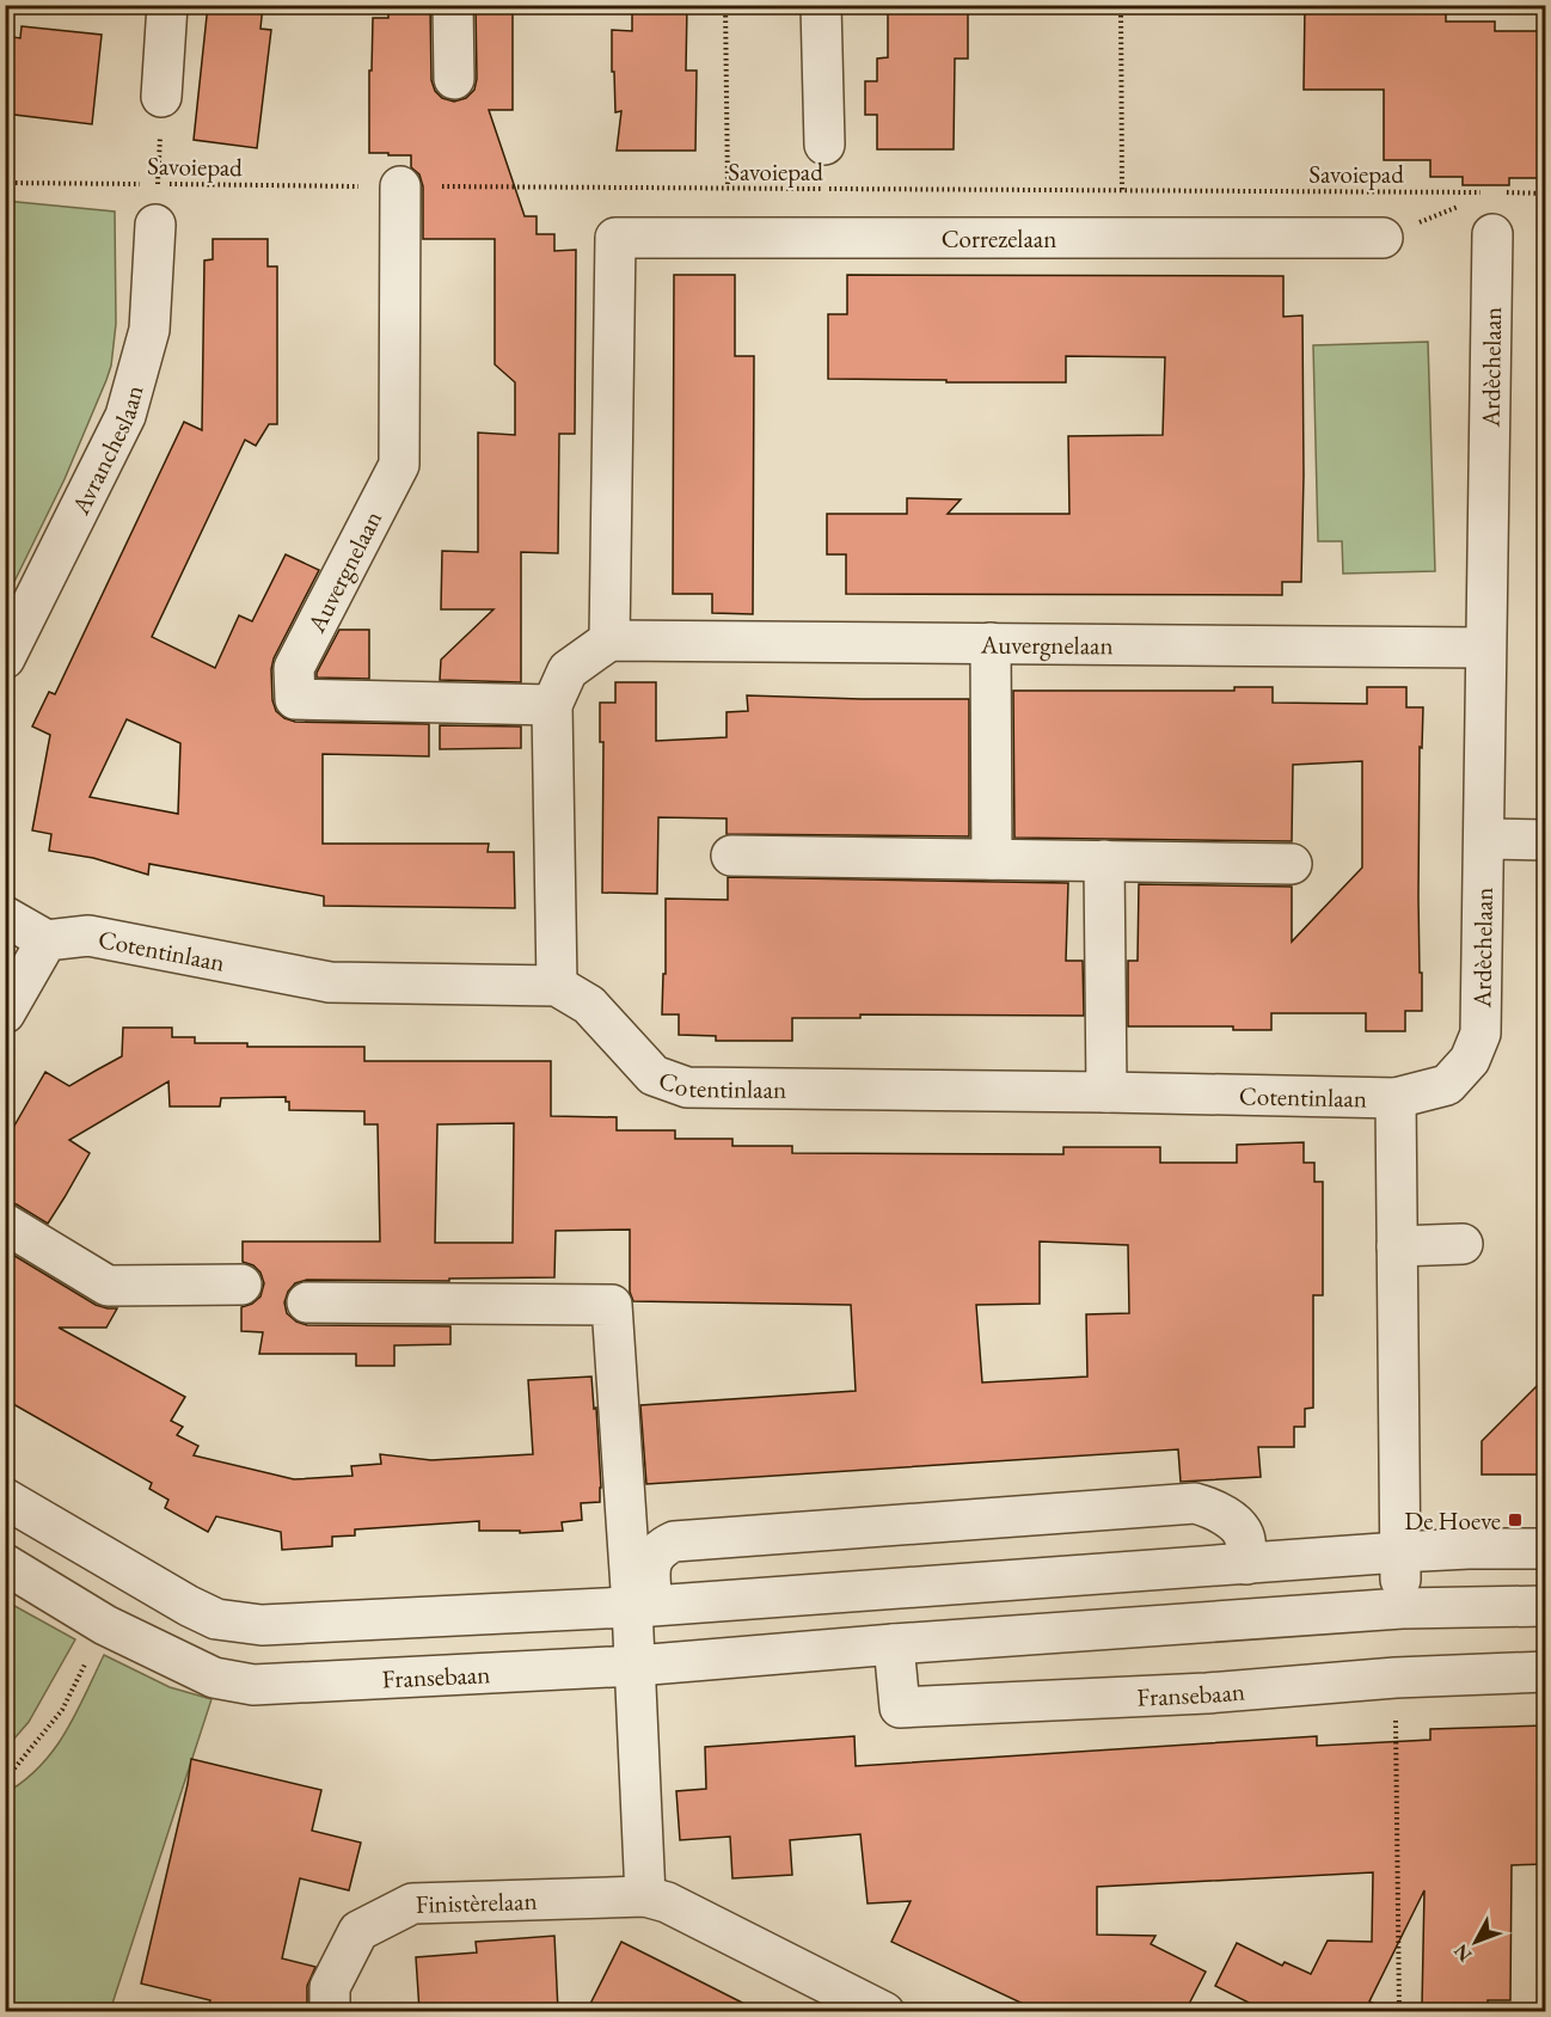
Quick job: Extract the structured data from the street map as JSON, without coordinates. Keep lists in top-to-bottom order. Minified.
{"streets":{"street":["Correzelaan","Ardèchelaan","Avrancheslaan","Auvergnelaan","Cotentinlaan","Fransebaan","Finistèrelaan"],"path":["Savoiepad"]},"crossings":[["Savoiepad","Auvergnelaan"],["Correzelaan","Auvergnelaan"],["Ardèchelaan","Auvergnelaan"],["Ardèchelaan","Cotentinlaan"]],"places":{"transit":["De Hoeve"]},"north":"bottom left"}
